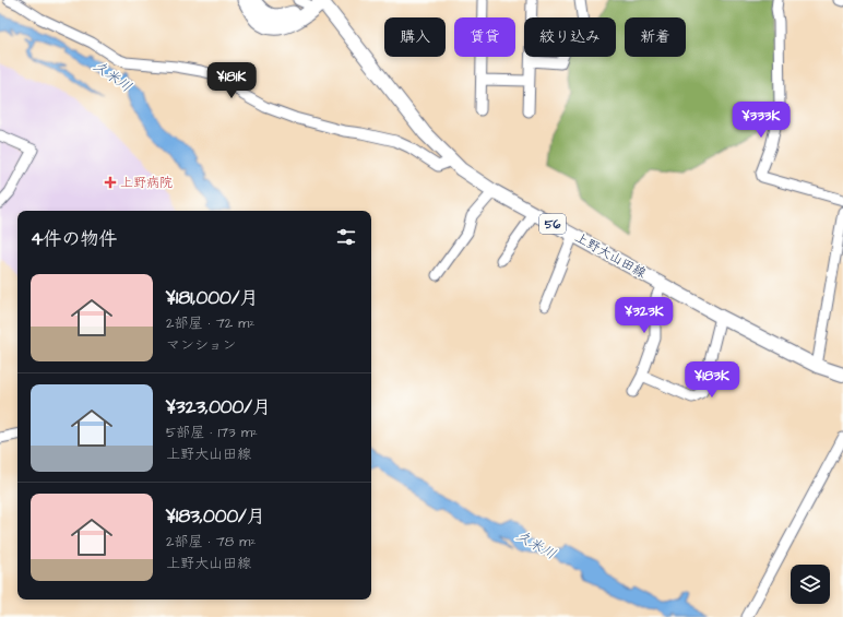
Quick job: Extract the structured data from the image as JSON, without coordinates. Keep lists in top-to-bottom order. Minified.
{"streets":{"main road":["56","上野大山田線"]},"water":["久米川"],"places":{"health":["上野病院"]},"page":{"chip":["購入","賃貸","絞り込み","新着"],"price":["¥181K","¥333K","¥323K","¥183K"],"heading":"4件の物件","list":[{"name":"¥181,000/月","note":"2部屋 · 72 m² · マンション"},{"name":"¥323,000/月","note":"5部屋 · 173 m² · 上野大山田線"},{"name":"¥183,000/月","note":"2部屋 · 78 m² · 上野大山田線"}]}}
